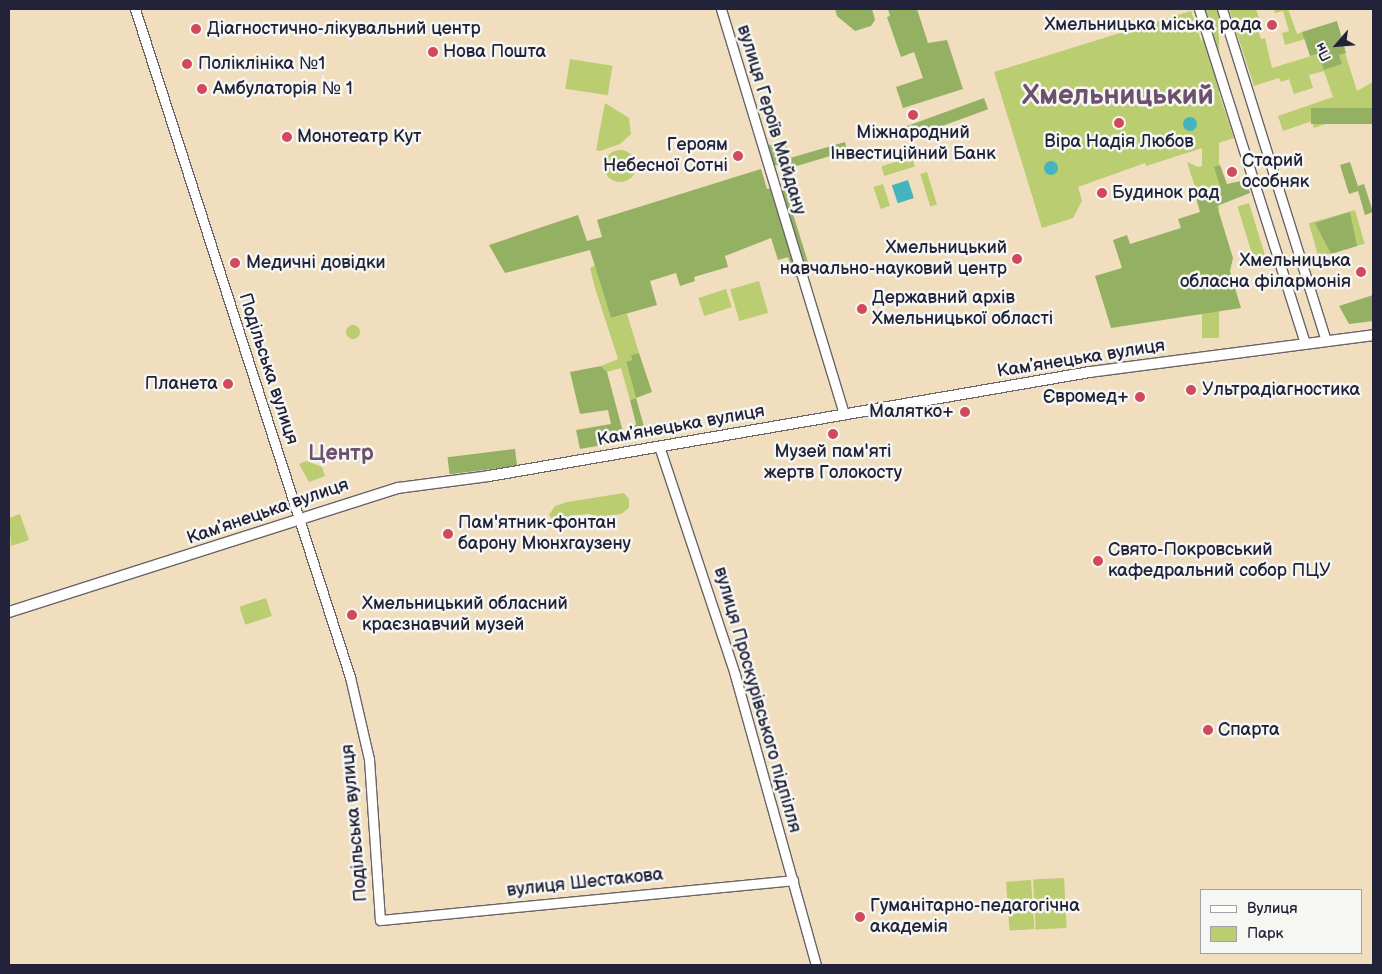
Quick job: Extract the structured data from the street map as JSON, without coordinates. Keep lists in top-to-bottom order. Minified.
{"streets":{"main road":["Камʼянецька вулиця"],"street":["вулиця Героїв Майдану","Подільська вулиця","вулиця Проскурівського підпілля","вулиця Шестакова"]},"crossings":[["вулиця Героїв Майдану","Камʼянецька вулиця"],["Камʼянецька вулиця","Подільська вулиця"],["Камʼянецька вулиця","вулиця Проскурівського підпілля"],["Подільська вулиця","вулиця Шестакова"],["вулиця Проскурівського підпілля","вулиця Шестакова"]],"districts":["Хмельницький","Центр"],"places":["Хмельницька міська рада","Діагностично-лікувальний центр","Нова Пошта","Поліклініка №1","Амбулаторія № 1","Міжнародний Інвестиційний Банк","Віра Надія Любов","Монотеатр Кут","Героям Небесної Сотні","Старий особняк","Будинок рад","Хмельницький навчально-науковий центр","Медичні довідки","Хмельницька обласна філармонія","Державний архів Хмельницької області","Планета","Ультрадіагностика","Євромед+","Малятко+","Музей пам'яті жертв Голокосту","Пам'ятник-фонтан барону Мюнхгаузену","Свято-Покровський кафедральний собор ПЦУ","Хмельницький обласний краєзнавчий музей","Спарта","Гуманітарно-педагогічна академія"],"legend":["Вулиця","Парк"],"north":"bottom left"}
